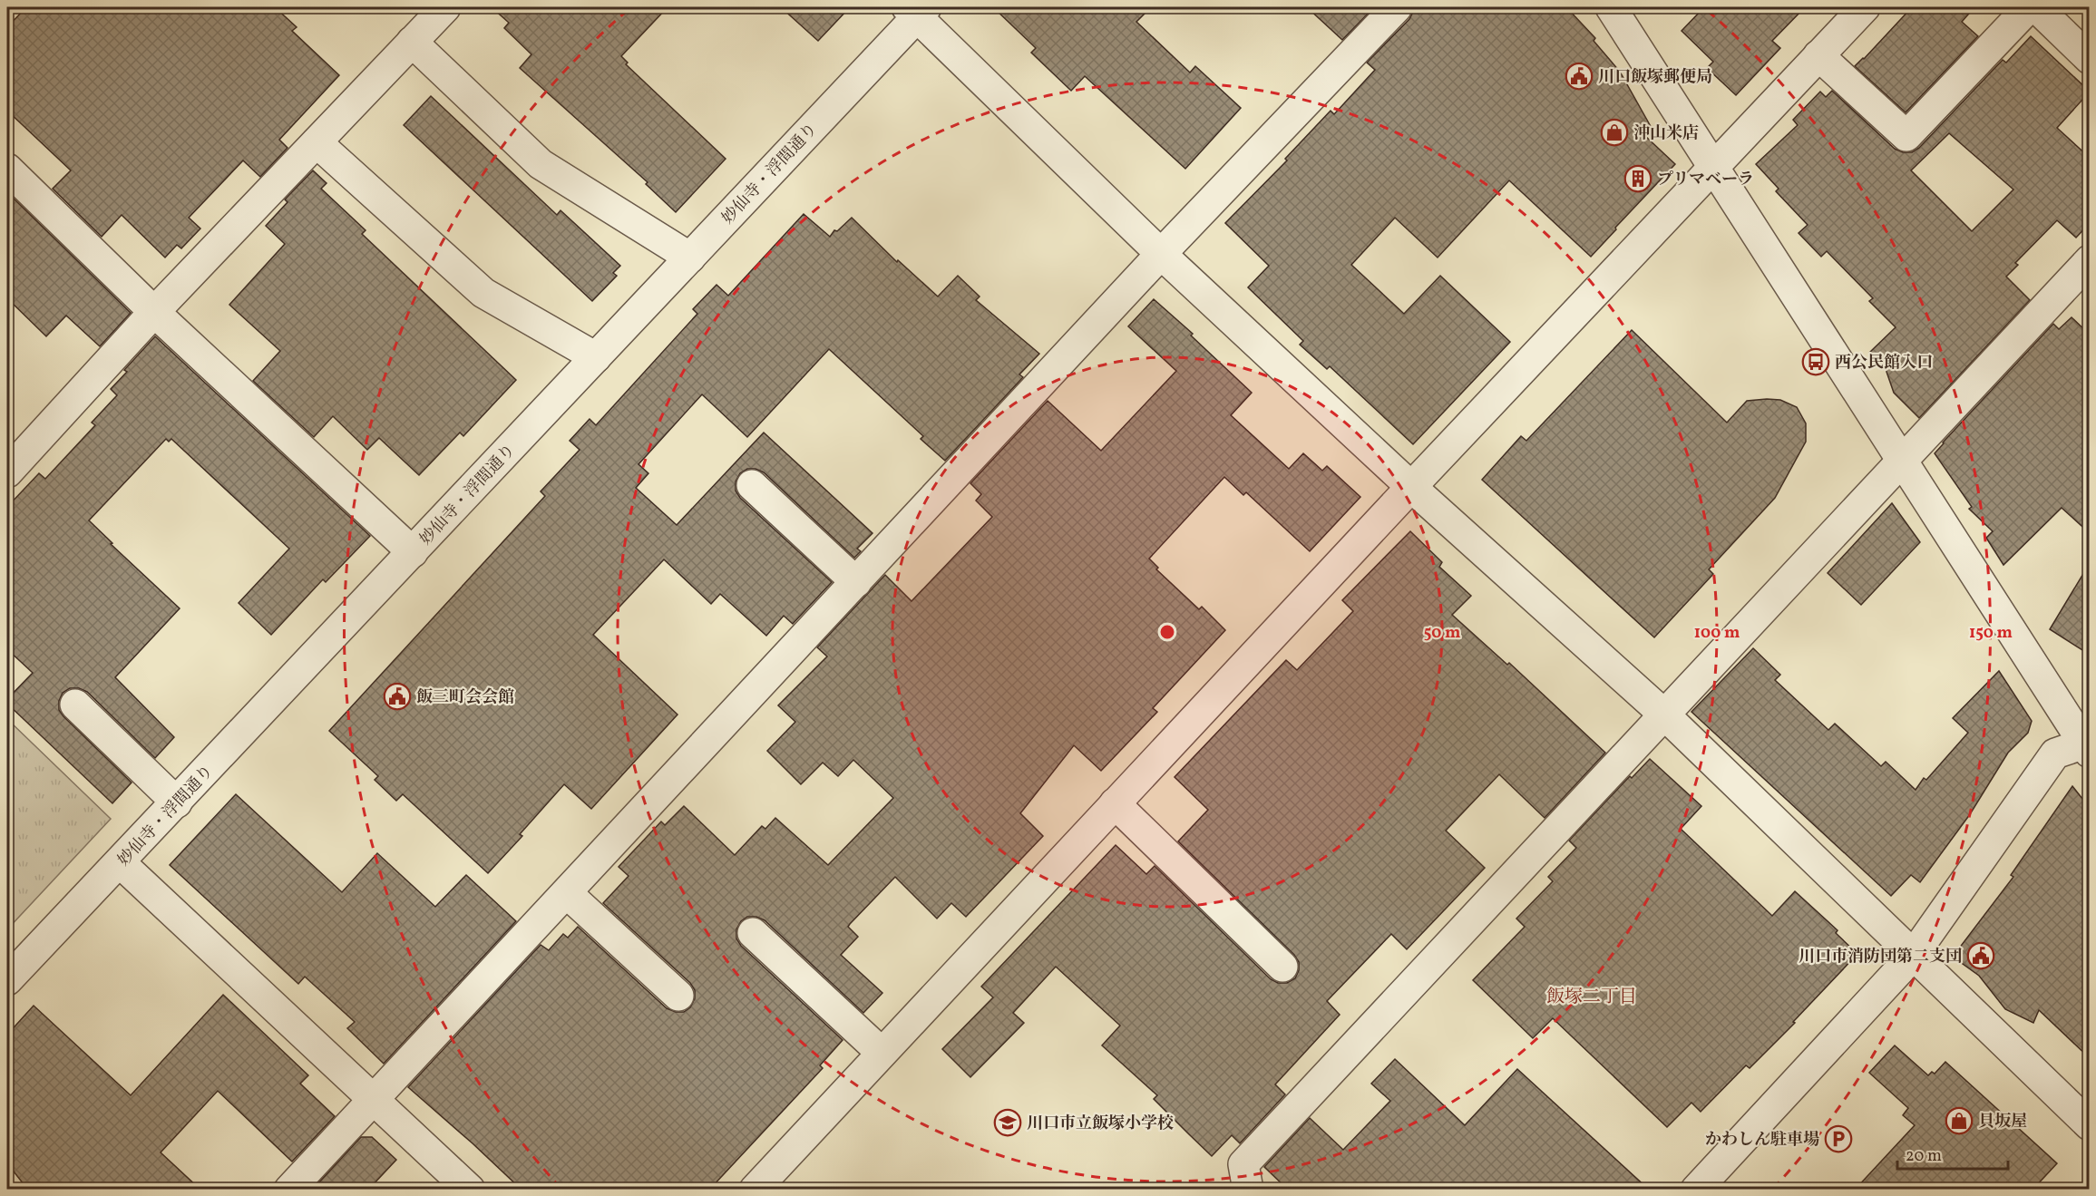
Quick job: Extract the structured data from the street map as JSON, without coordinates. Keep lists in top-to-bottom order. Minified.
{"streets":{"street":["妙仙寺・浮間通り"]},"districts":["飯塚二丁目"],"places":{"public building":["川口飯塚郵便局","飯三町会会館","川口市消防団第二支団"],"shop":["沖山米店","貝坂屋"],"building":["プリマベーラ"],"bus stop":["西公民館入口"],"school or university":["川口市立飯塚小学校"],"parking":["かわしん駐車場"]},"scale_bar":"20 m","rings":["50 m","100 m","150 m"]}
